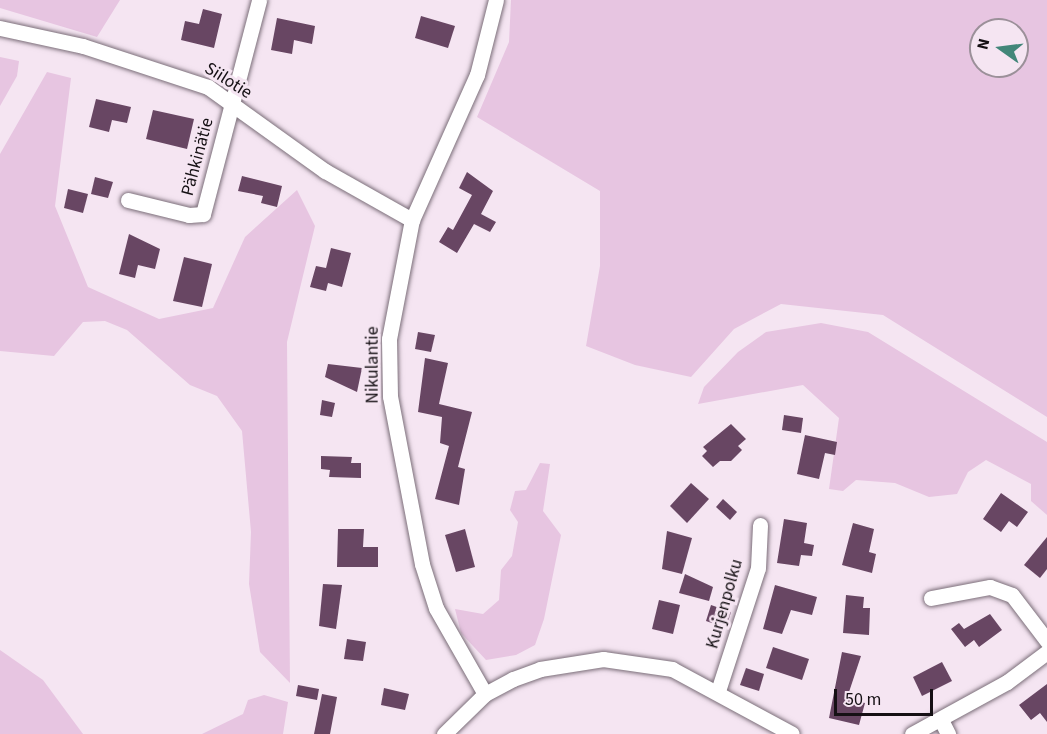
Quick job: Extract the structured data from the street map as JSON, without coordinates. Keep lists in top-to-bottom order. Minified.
{"streets":{"street":["Siilotie","Pähkinätie","Nikulantie","Kurjenpolku"]},"crossings":[["Siilotie","Pähkinätie"],["Siilotie","Nikulantie"]],"scale_bar":"50 m","north":"left"}
